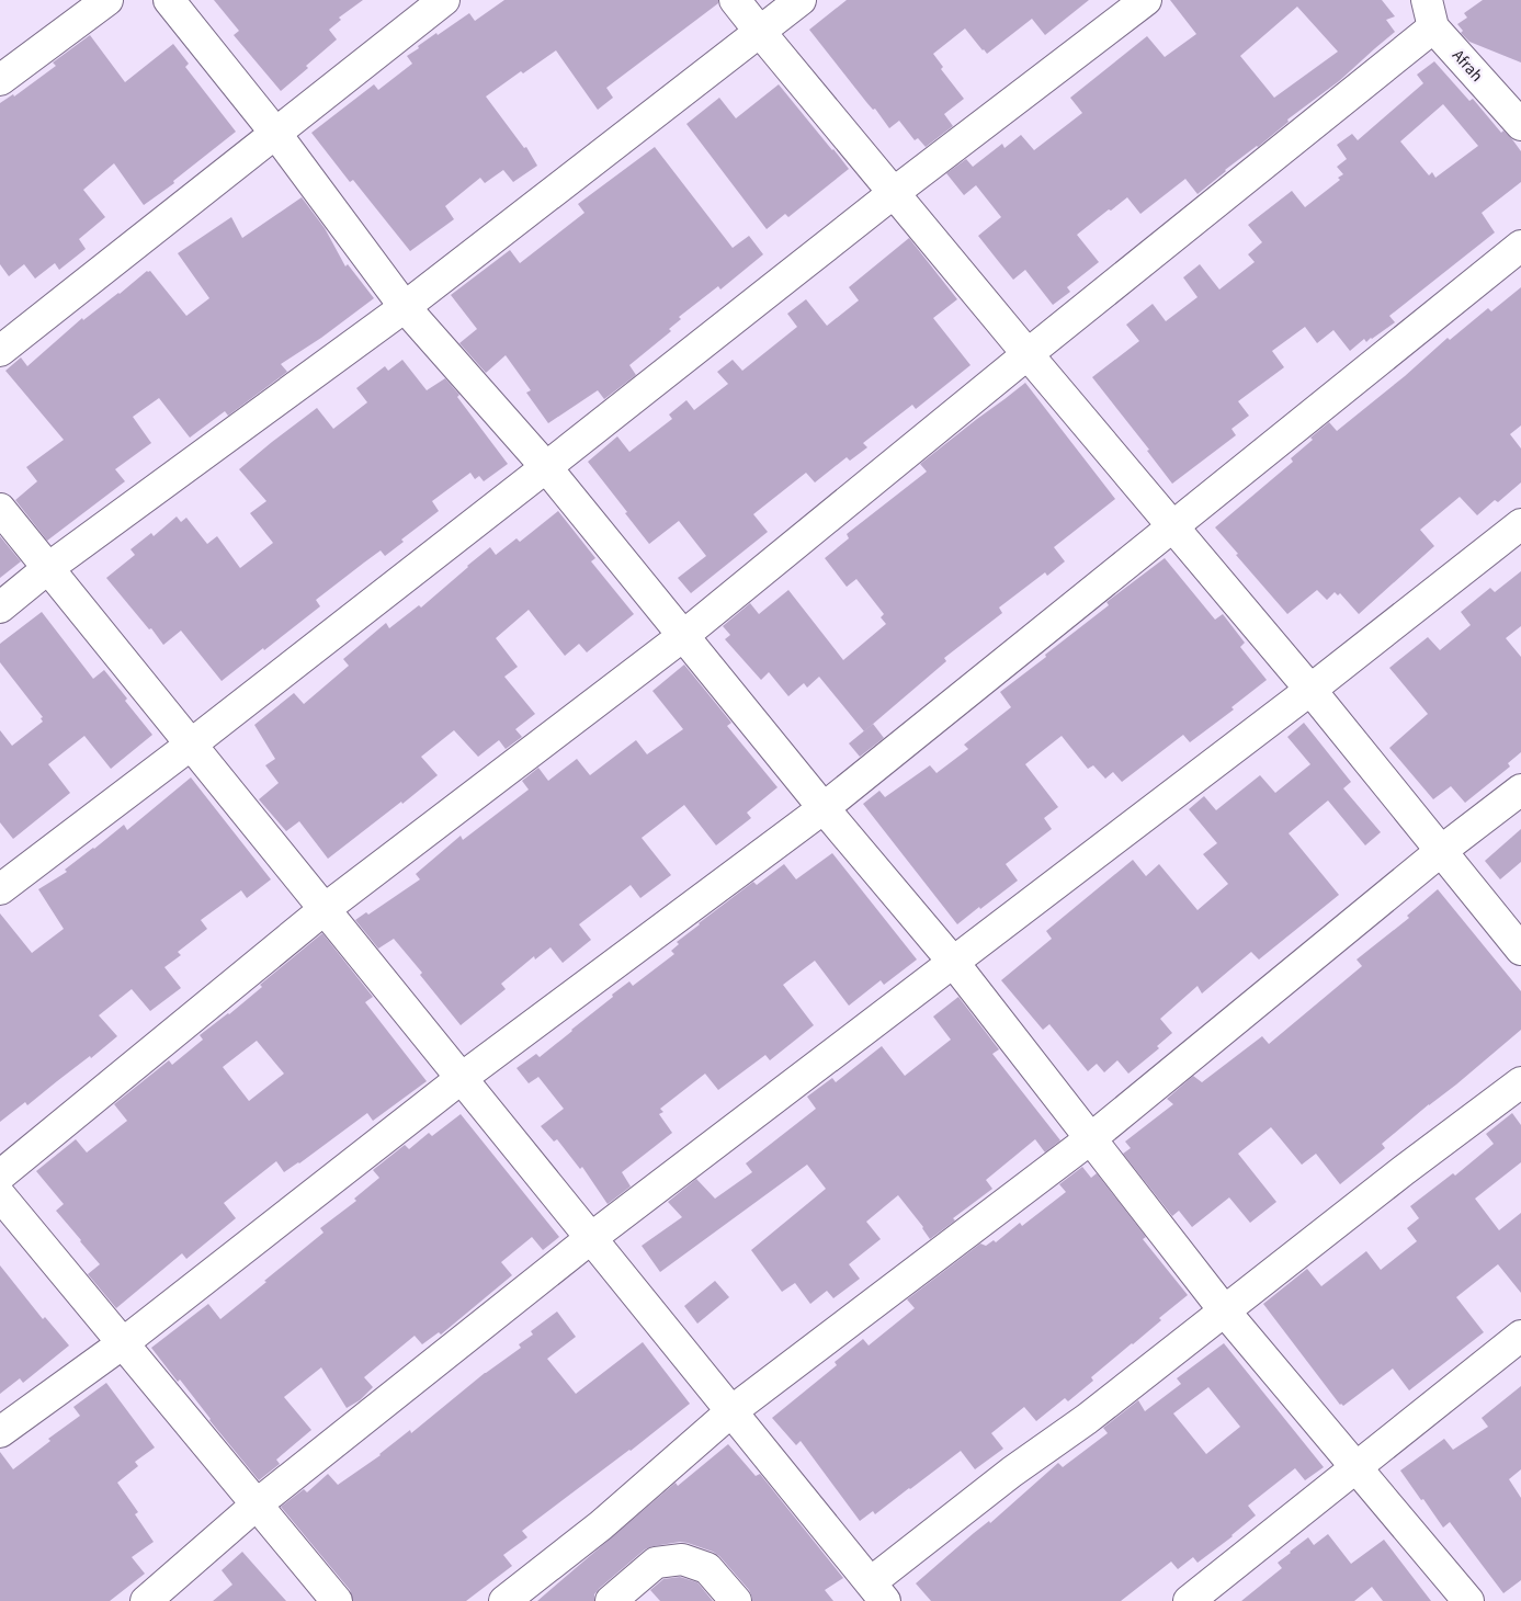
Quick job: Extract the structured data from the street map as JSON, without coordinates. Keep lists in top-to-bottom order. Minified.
{"streets":{"street":["Afrah"]}}
